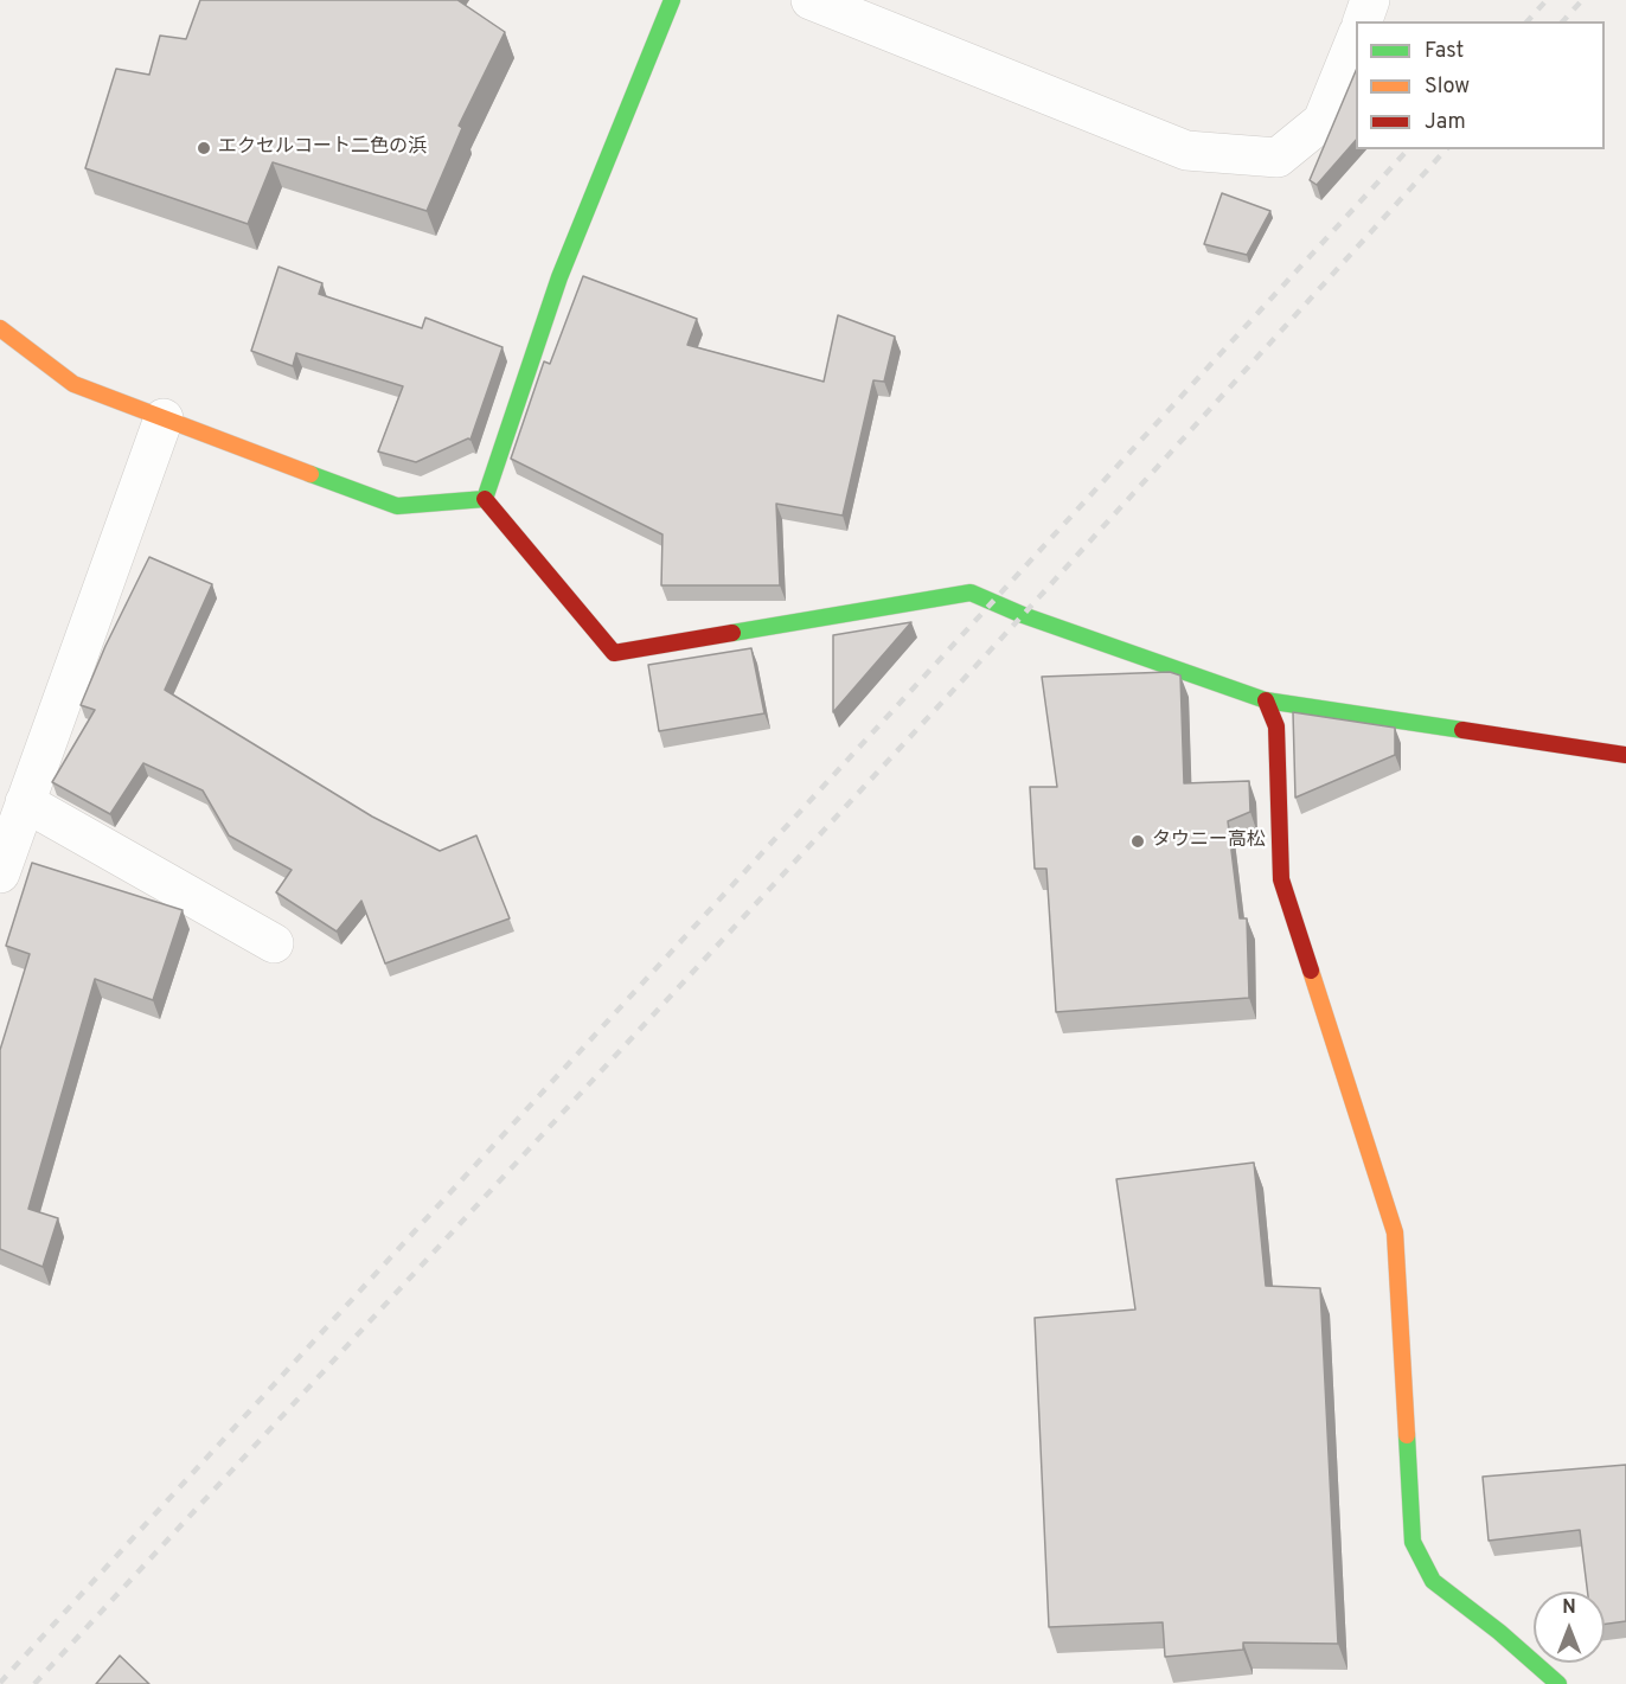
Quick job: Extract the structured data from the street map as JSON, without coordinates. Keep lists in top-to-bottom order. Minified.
{"places":["エクセルコート二色の浜","タウニー高松"],"legend":["Fast","Slow","Jam"],"north":"top"}
